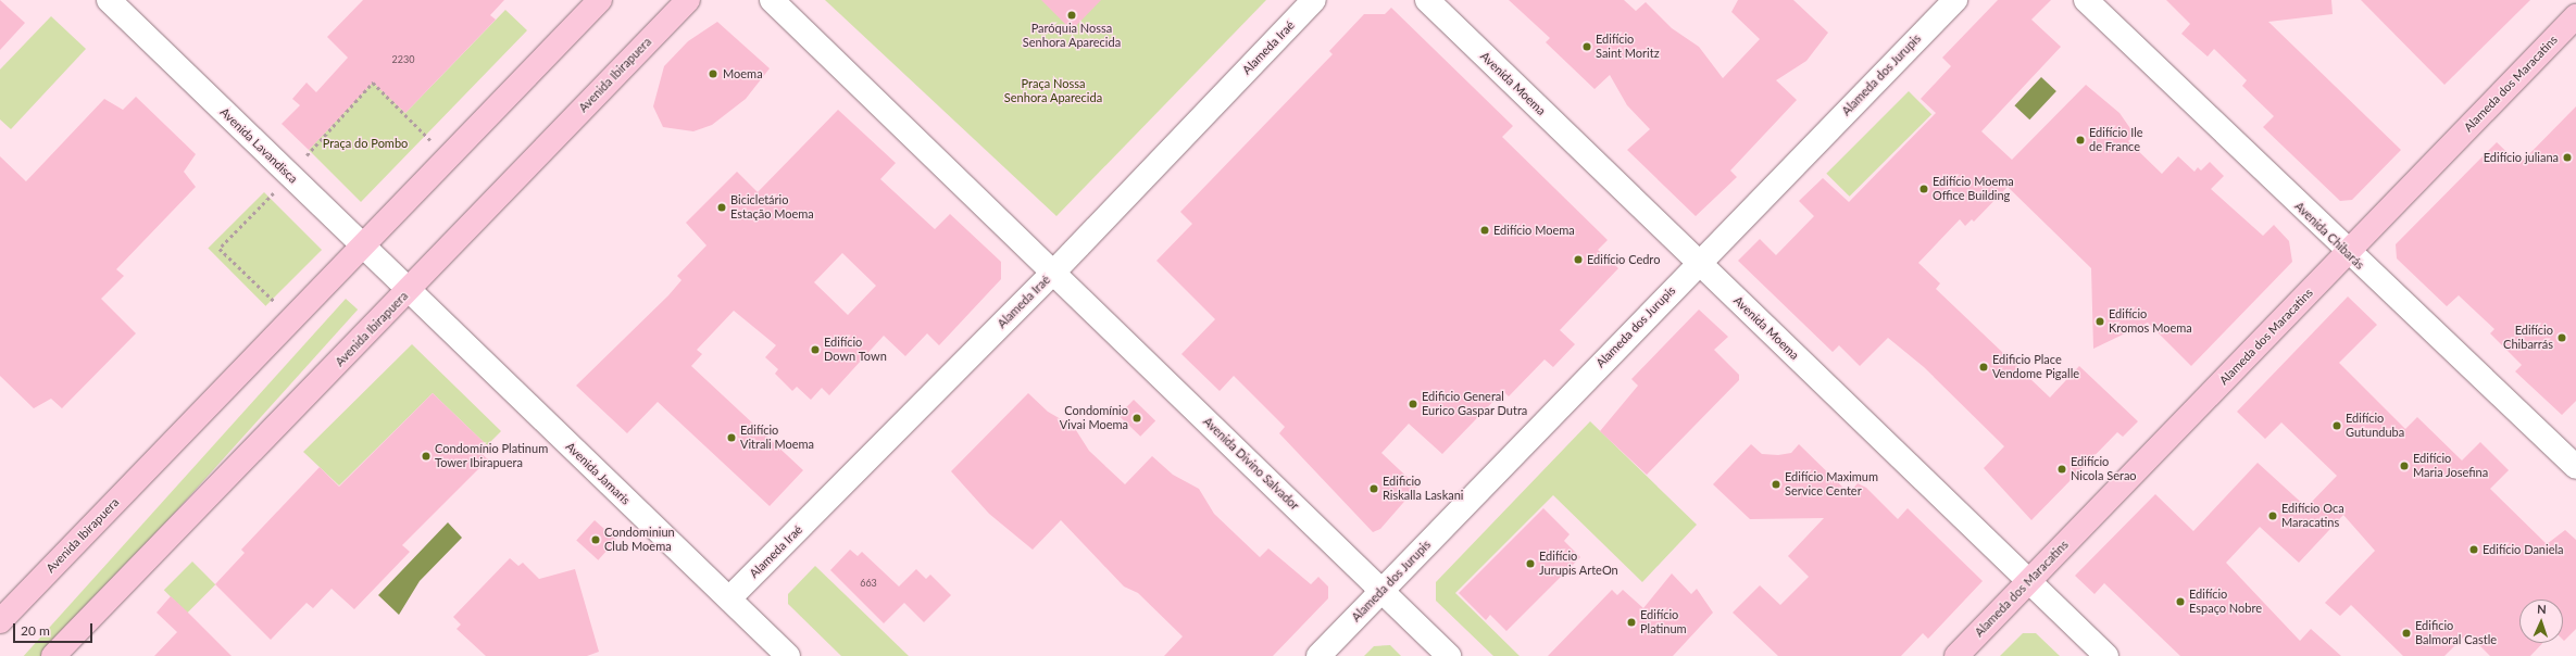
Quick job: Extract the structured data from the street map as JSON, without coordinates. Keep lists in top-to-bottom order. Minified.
{"streets":{"main road":["Avenida Ibirapuera","Alameda dos Maracatins"],"street":["Alameda Iraé","Alameda dos Jurupis","Avenida Moema","Avenida Lavandisca","Avenida Chibarás","Avenida Divino Salvador","Avenida Jamaris"]},"crossings":[["Alameda Iraé","Avenida Divino Salvador"],["Alameda Iraé","Avenida Jamaris"],["Avenida Ibirapuera","Avenida Lavandisca"],["Avenida Ibirapuera","Avenida Jamaris"],["Alameda dos Jurupis","Avenida Moema"],["Alameda dos Jurupis","Avenida Divino Salvador"],["Avenida Moema","Alameda dos Maracatins"],["Alameda dos Maracatins","Avenida Chibarás"],["Avenida Lavandisca","Avenida Jamaris"]],"parks":["Praça Nossa Senhora Aparecida","Praça do Pombo"],"places":["Paróquia Nossa Senhora Aparecida","Edifício Saint Moritz","Moema","Edifício Ile de France","Edifício juliana","Edifício Moema Office Building","Bicicletário Estação Moema","Edifício Moema","Edifício Cedro","Edifício Kromos Moema","Edifício Chibarrás","Edifício Down Town","Edificio Place Vendome Pigalle","Edificio General Eurico Gaspar Dutra","Condomínio Vivai Moema","Edifício Gutunduba","Edifício Vitrali Moema","Condomínio Platinum Tower Ibirapuera","Edifício Maria Josefina","Edifício Nicola Serao","Edifício Maximum Service Center","Edificio Riskalla Laskani","Edifício Oca Maracatins","Condominiun Club Moema","Edifício Daniela","Edifício Jurupis ArteOn","Edifício Espaço Nobre","Edifício Platinum","Edificio Balmoral Castle"],"house_numbers":["2230","663"],"scale_bar":"20 m","north":"top"}
